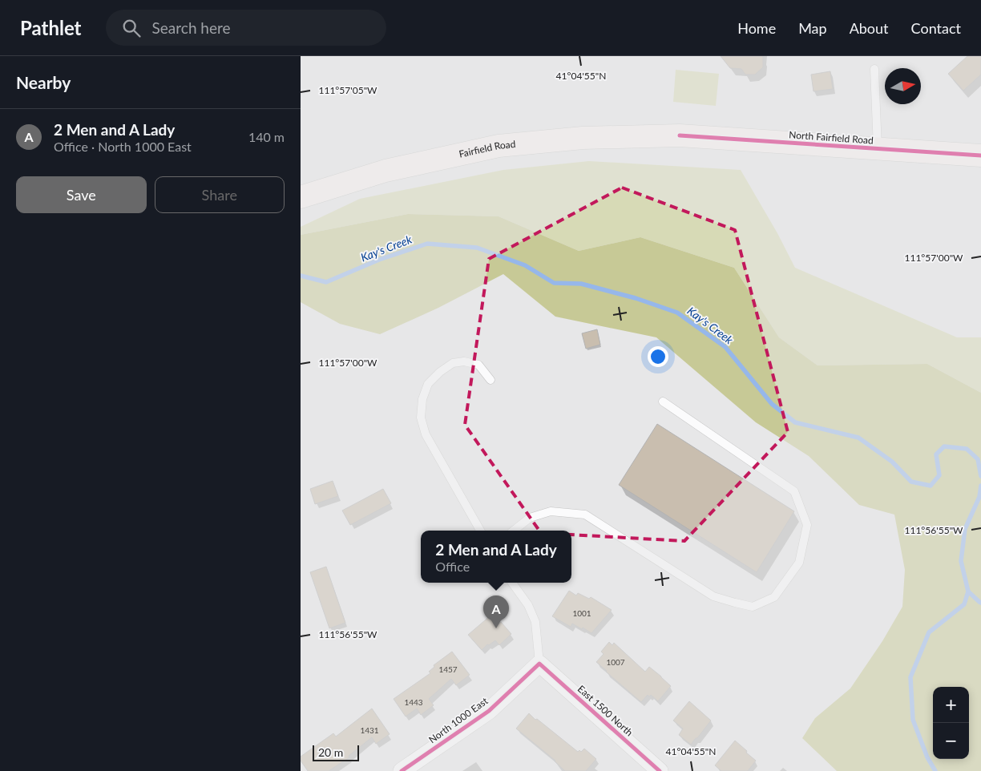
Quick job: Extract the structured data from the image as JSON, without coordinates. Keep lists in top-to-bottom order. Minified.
{"streets":{"main road":["North Fairfield Road","Fairfield Road"],"street":["East 1500 North","North 1000 East"]},"crossings":[["North Fairfield Road","Fairfield Road"],["East 1500 North","North 1000 East"]],"water":["Kay's Creek"],"house_numbers":["1001","1007","1457","1443","1431"],"scale_bar":"20 m","north":"right","page":{"header":"Pathlet","search":"Search here","nav":["Home","Map","About","Contact"],"heading":"Nearby","list":[{"mark":"A","name":"2 Men and A Lady","note":"Office · North 1000 East","value":"140 m"}],"buttons":["Save","Share"],"popup":["2 Men and A Lady","Office"],"pins":"A","map_buttons":["+","−"],"scale":"20 m"},"coordinates":["41°04'55\"N","111°57'05\"W","111°57'00\"W","111°56'55\"W"]}
